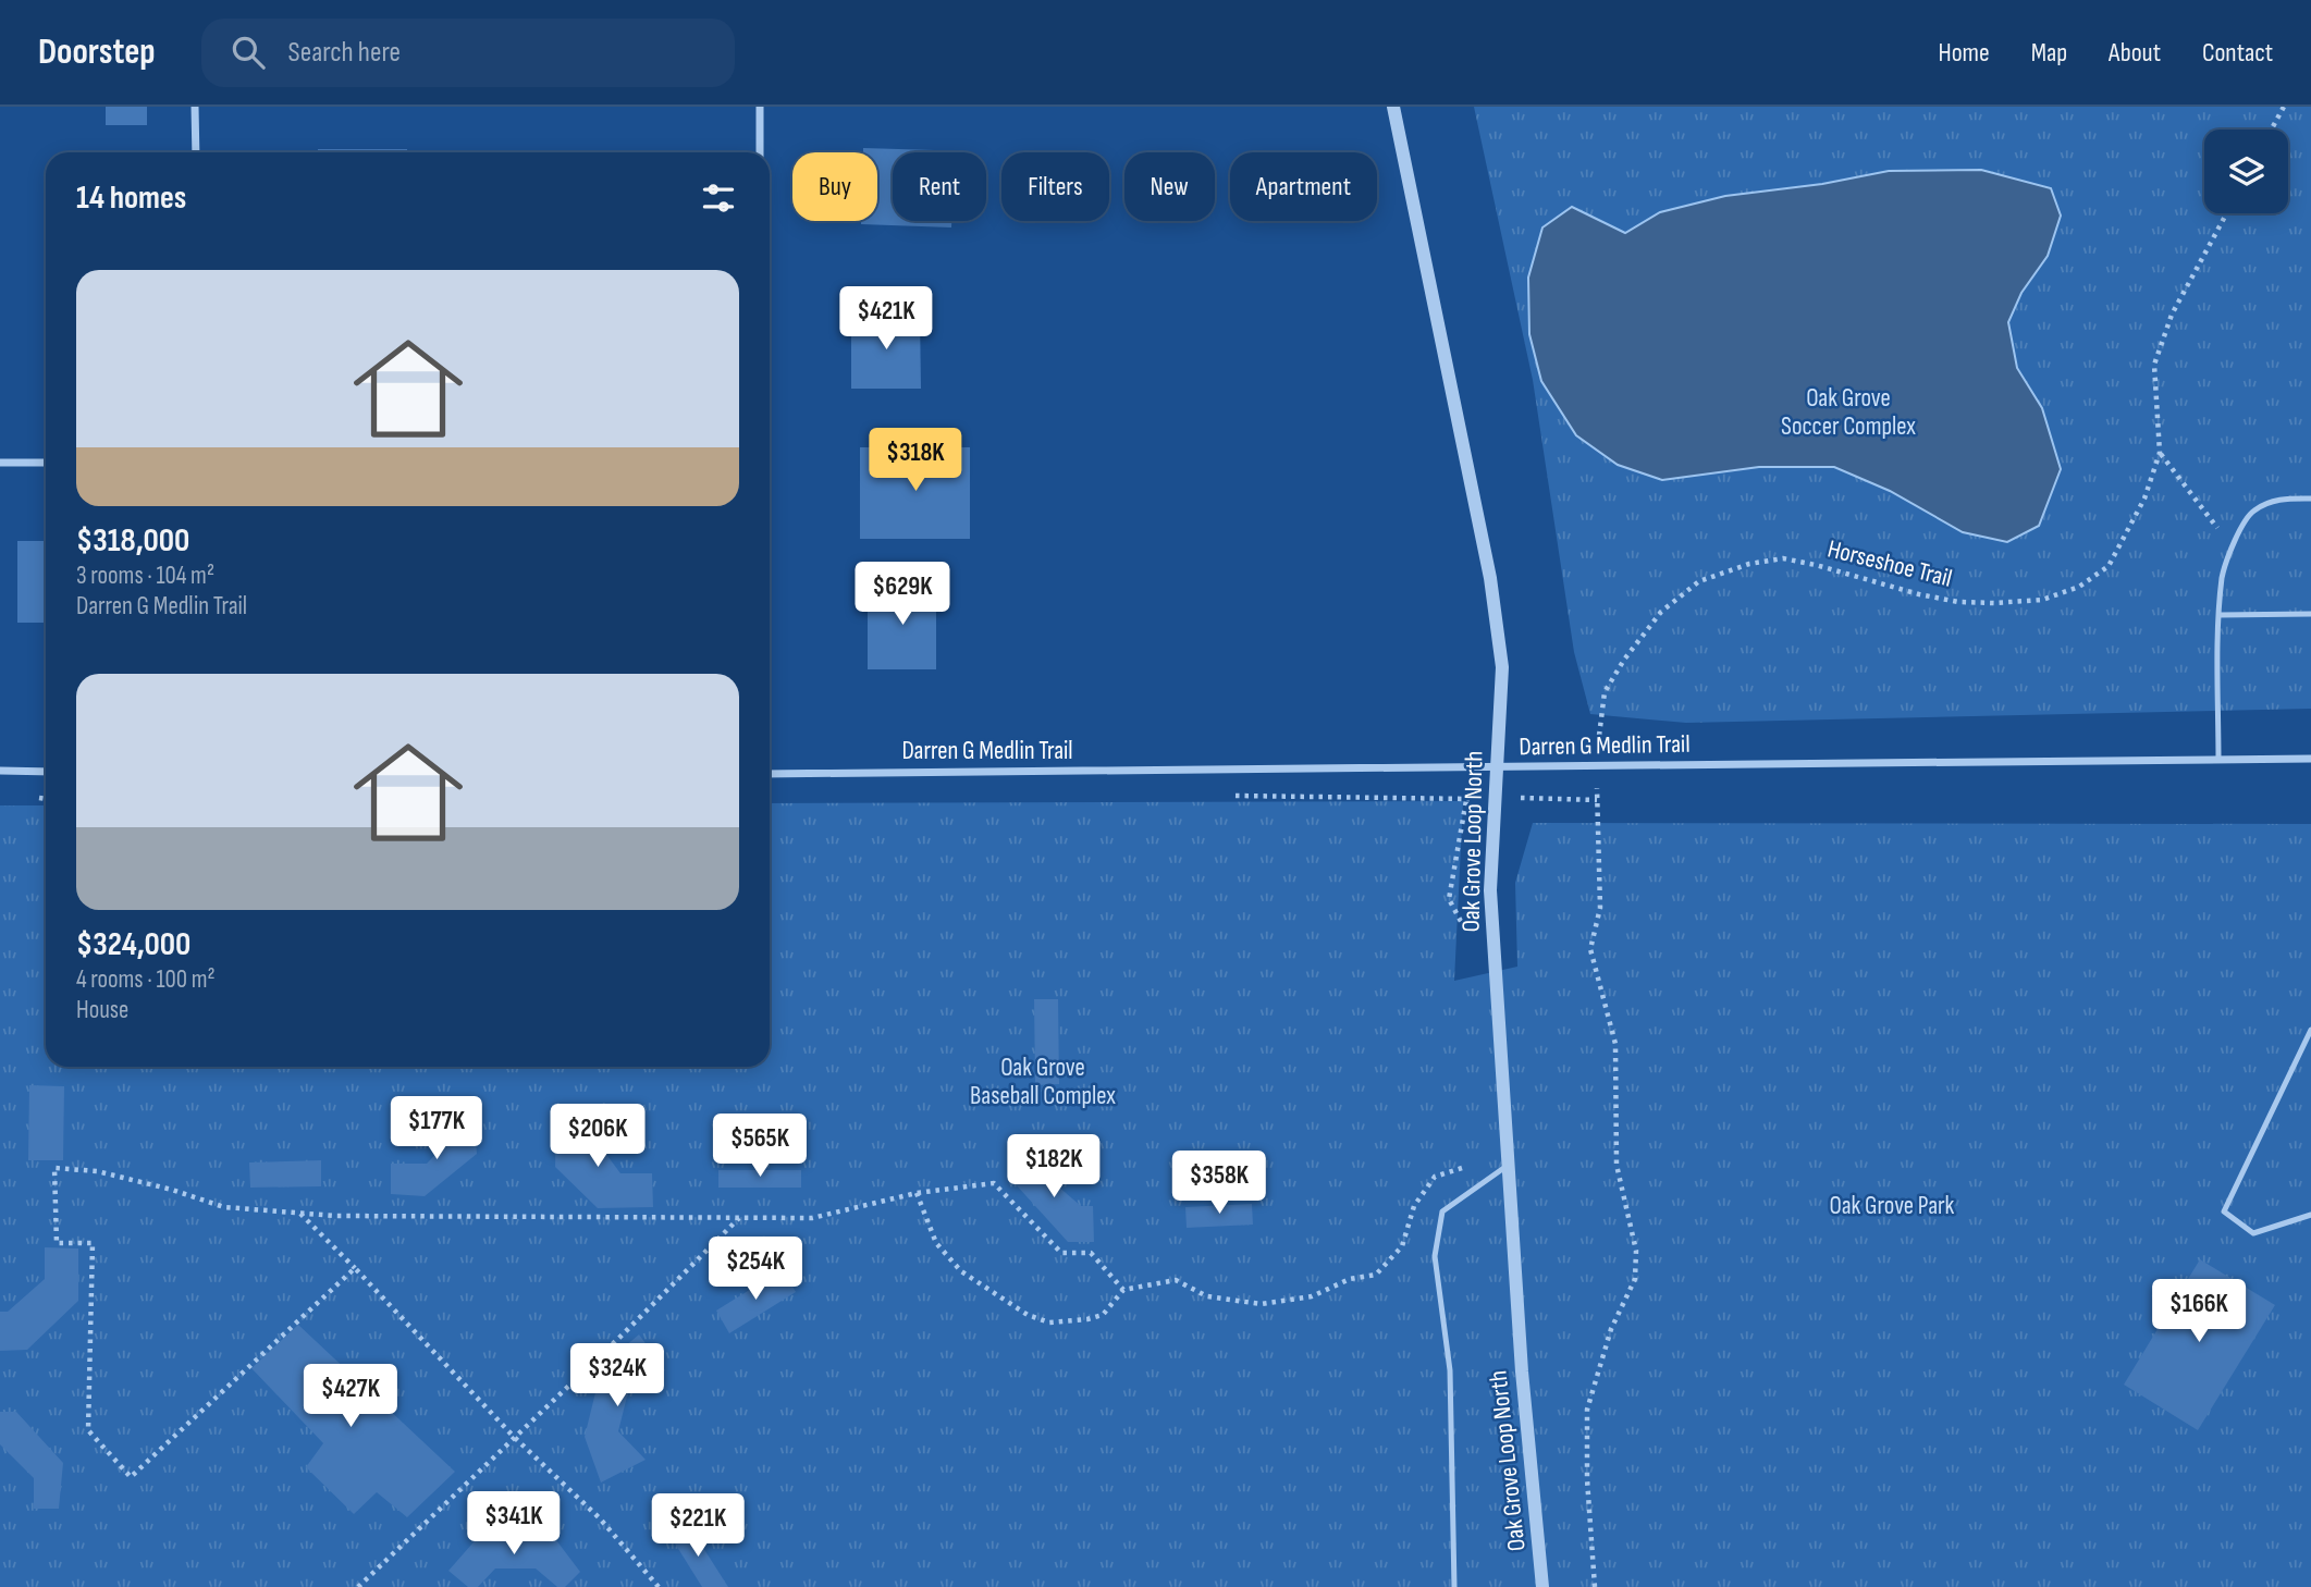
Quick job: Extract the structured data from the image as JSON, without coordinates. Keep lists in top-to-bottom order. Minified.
{"streets":{"street":["Darren G Medlin Trail","Oak Grove Loop North"],"path":["Horseshoe Trail"]},"crossings":[["Horseshoe Trail","Darren G Medlin Trail"],["Darren G Medlin Trail","Oak Grove Loop North"]],"parks":["Oak Grove Soccer Complex","Oak Grove Baseball Complex","Oak Grove Park"],"page":{"header":"Doorstep","search":"Search here","nav":["Home","Map","About","Contact"],"chip":["Buy","Rent","Filters","New","Apartment"],"heading":"14 homes","list":[{"name":"$318,000","note":"3 rooms · 104 m² · Darren G Medlin Trail"},{"name":"$324,000","note":"4 rooms · 100 m² · House"}],"price":["$421K","$318K","$629K","$177K","$206K","$565K","$182K","$358K","$254K","$166K","$324K","$427K","$341K","$221K"]}}
